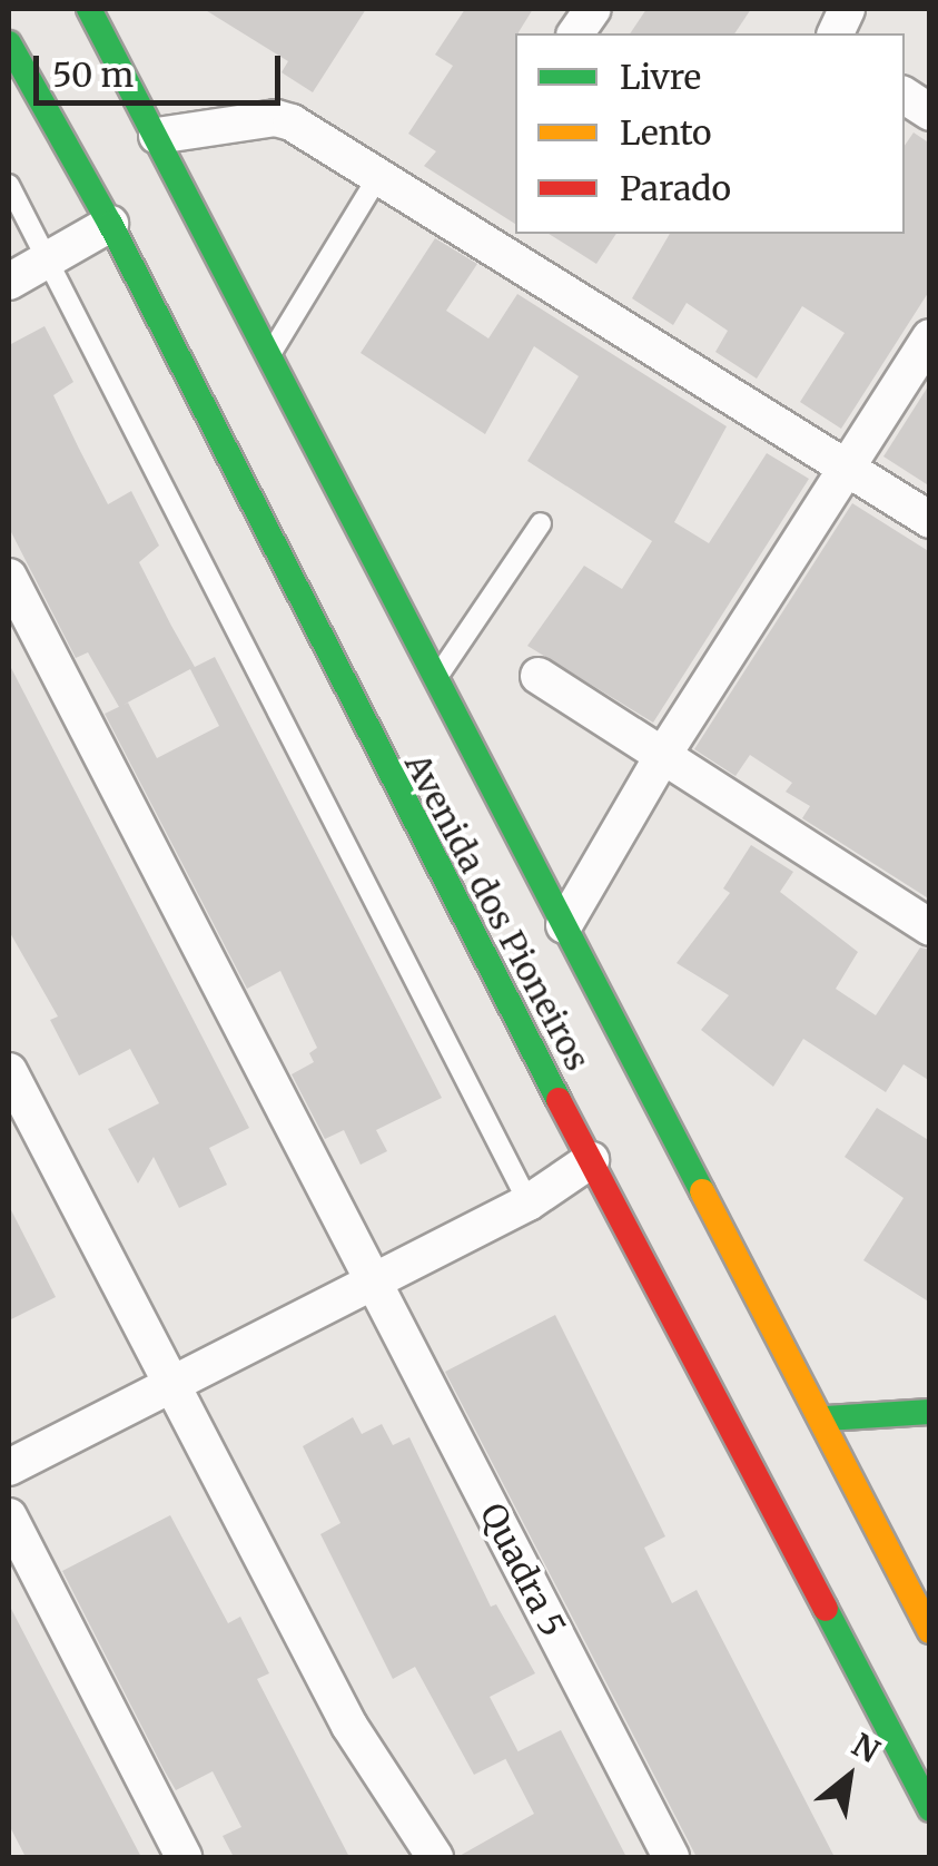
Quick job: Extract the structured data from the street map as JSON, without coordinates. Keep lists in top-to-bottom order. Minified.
{"streets":{"main road":["Avenida dos Pioneiros"],"street":["Quadra 5"]},"legend":["Livre","Lento","Parado"],"scale_bar":"50 m","north":"top right"}
